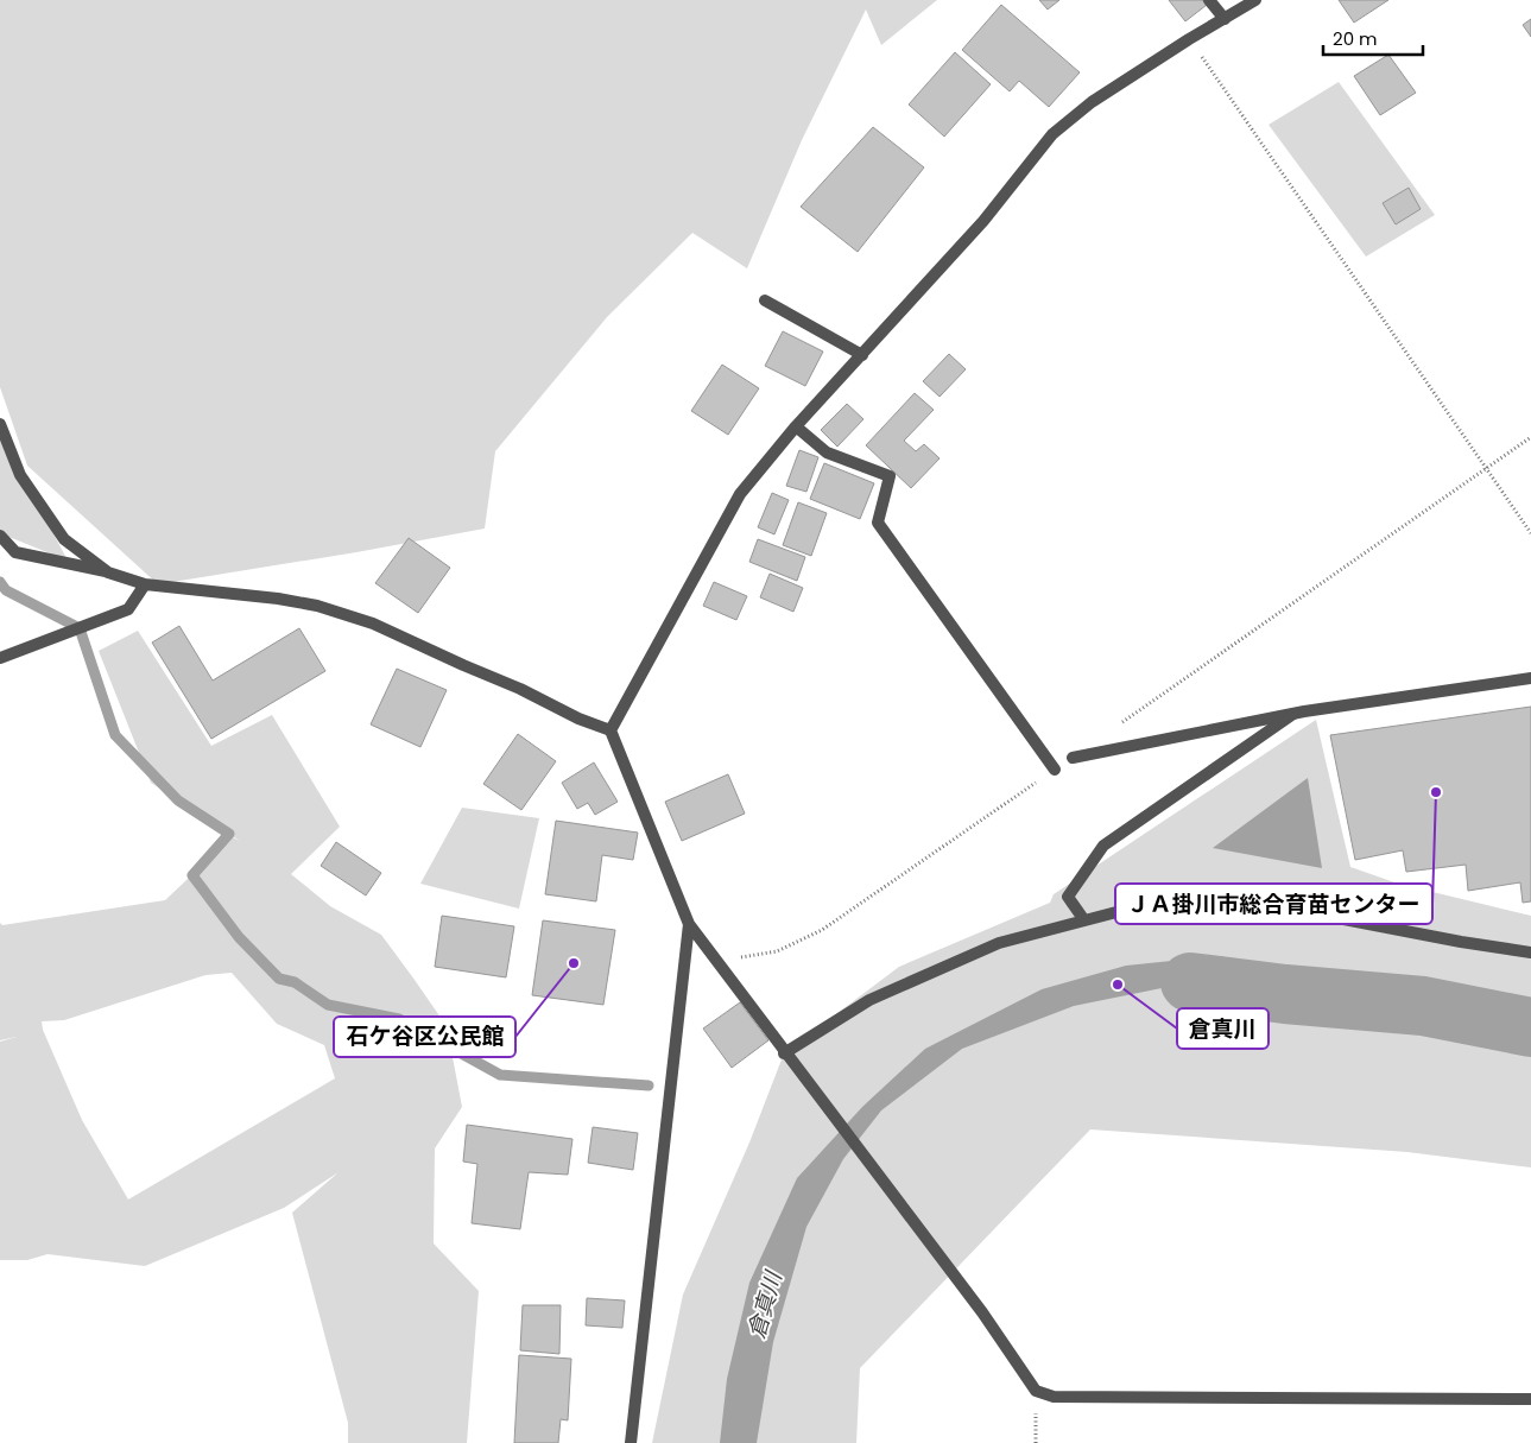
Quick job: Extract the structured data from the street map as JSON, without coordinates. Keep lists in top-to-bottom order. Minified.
{"water":["倉真川"],"places":["ＪＡ掛川市総合育苗センター","石ケ谷区公民館","倉真川"],"scale_bar":"20 m"}
